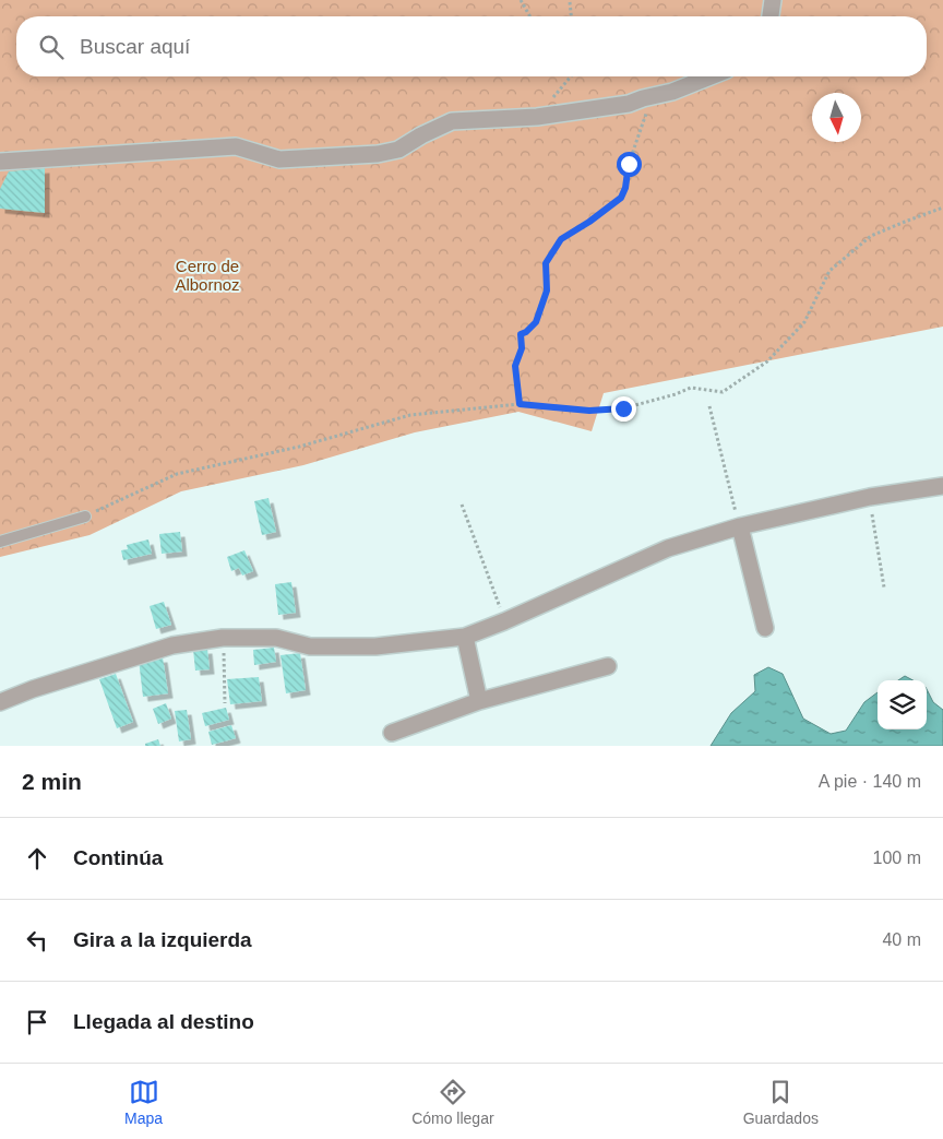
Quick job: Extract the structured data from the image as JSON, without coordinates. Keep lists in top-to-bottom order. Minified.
{"parks":["Cerro de Albornoz"],"north":"bottom","page":{"search":"Buscar aquí","heading":["2 min","A pie · 140 m"],"list":[["Continúa","100 m"],["Gira a la izquierda","40 m"],"Llegada al destino"],"nav":["Mapa","Cómo llegar","Guardados"]}}
